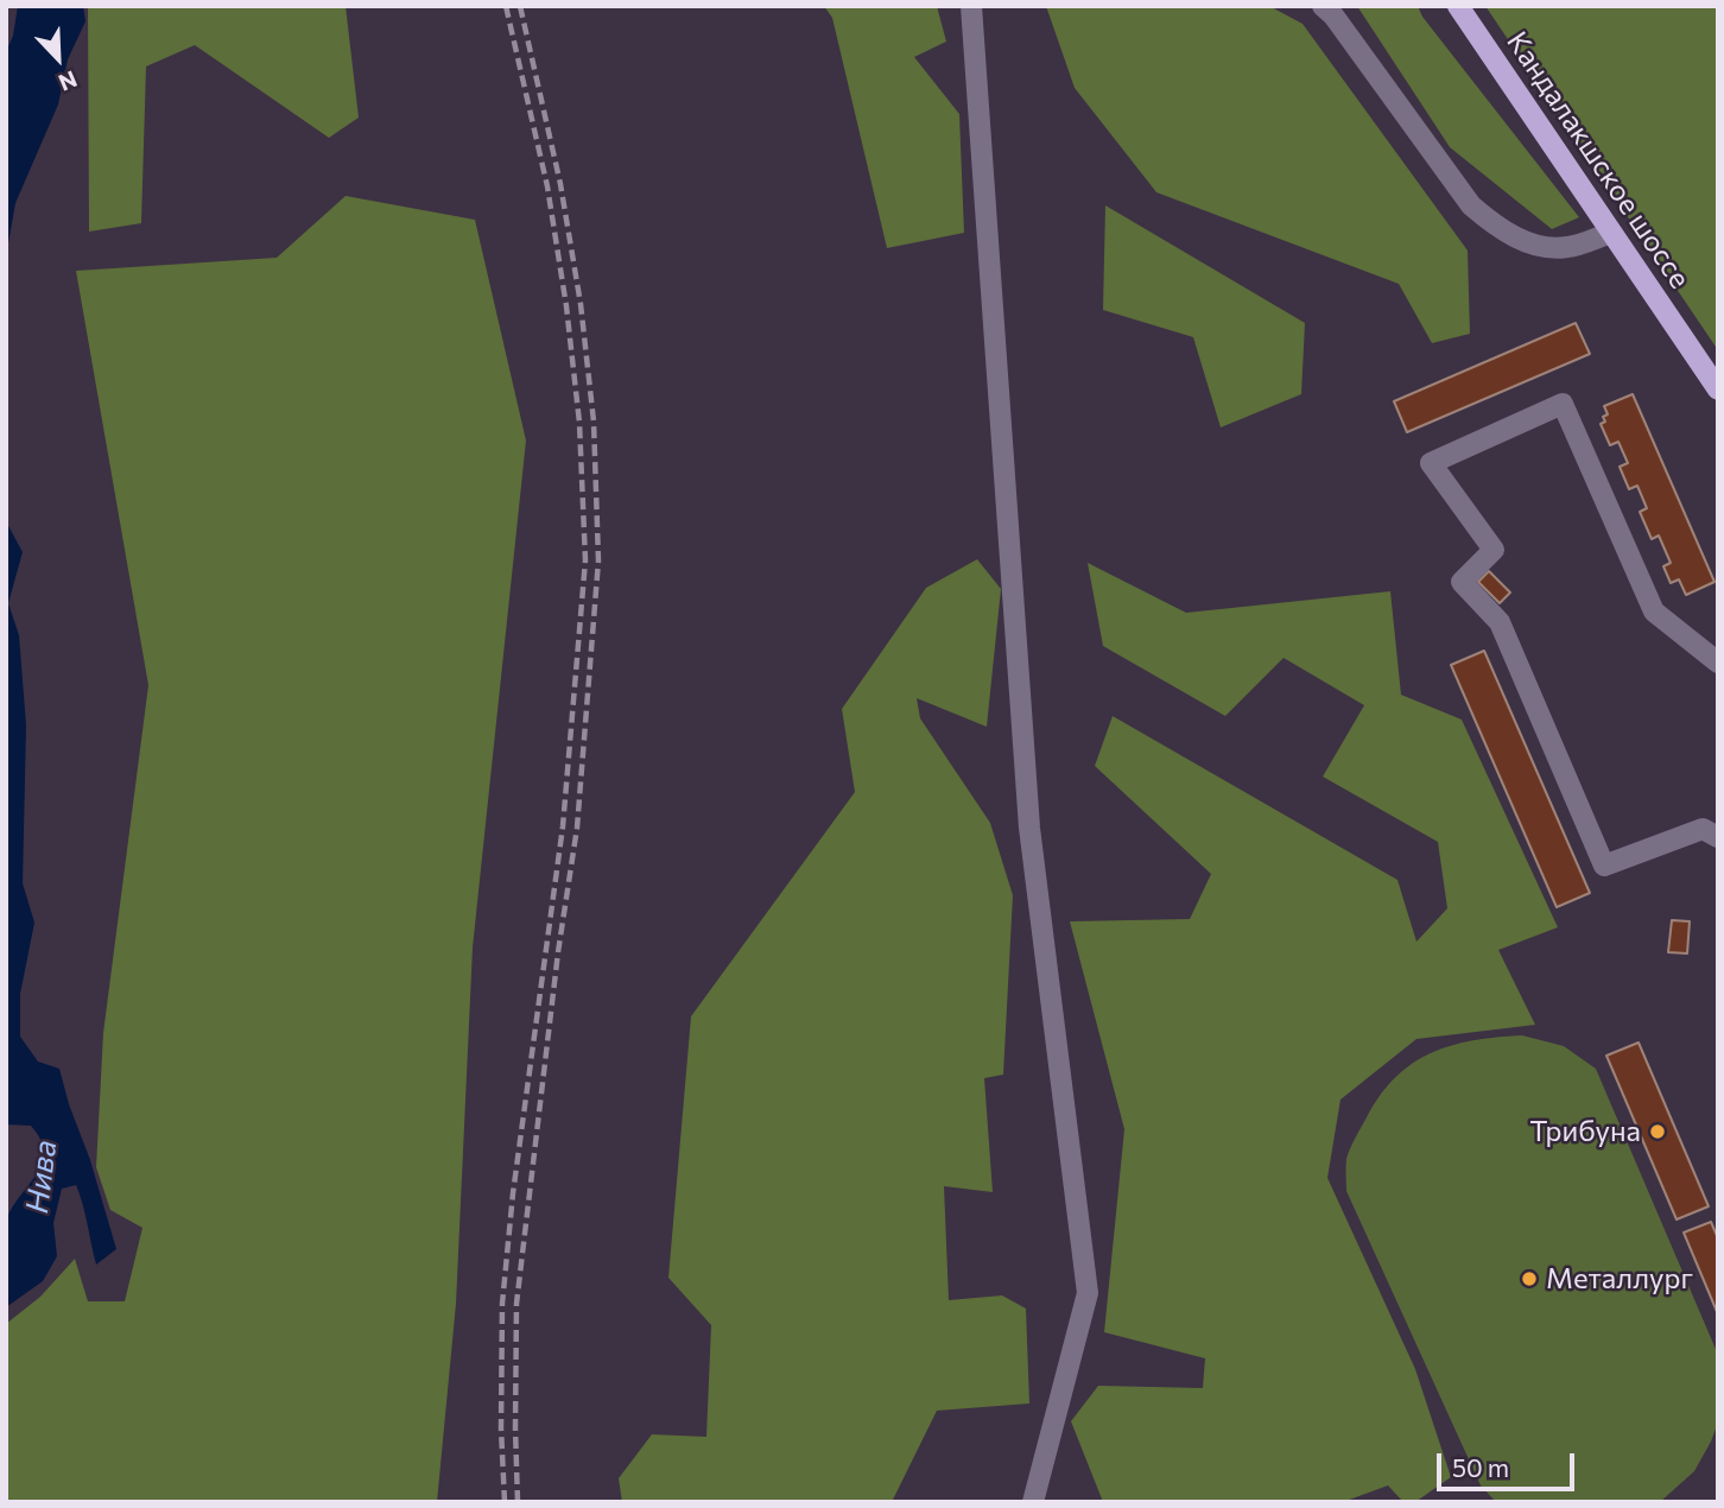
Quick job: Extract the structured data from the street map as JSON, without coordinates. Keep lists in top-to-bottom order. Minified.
{"streets":{"main road":["Кандалакшское шоссе"]},"water":["Нива"],"places":["Трибуна","Металлург"],"scale_bar":"50 m","north":"bottom right"}
